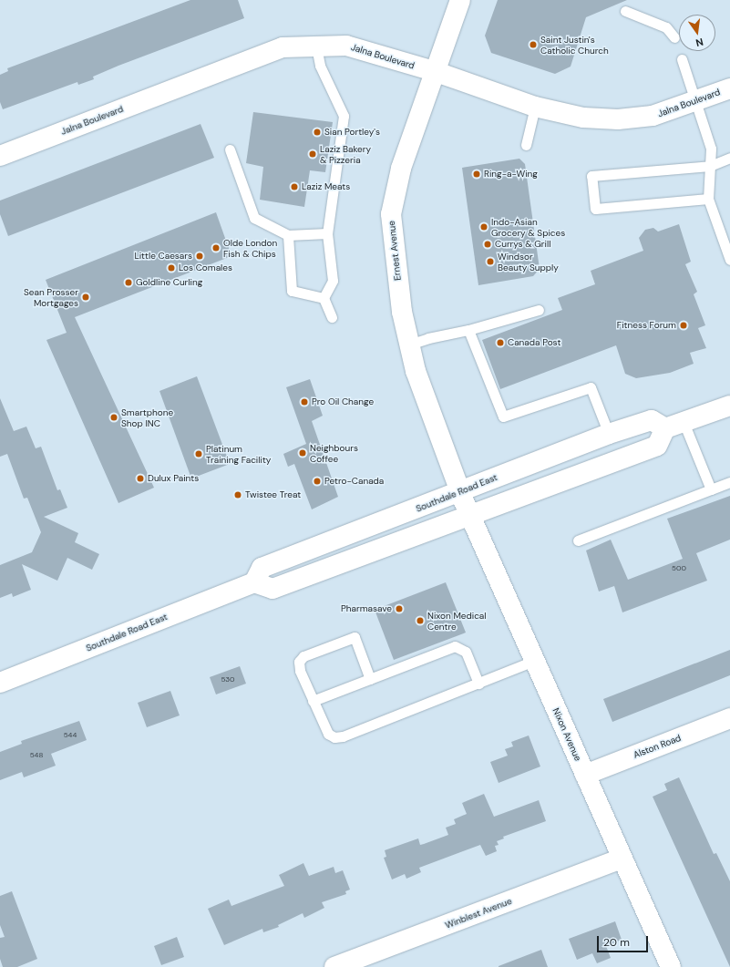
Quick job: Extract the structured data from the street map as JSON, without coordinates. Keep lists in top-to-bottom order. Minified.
{"streets":{"street":["Jalna Boulevard","Ernest Avenue","Southdale Road East","Nixon Avenue","Alston Road","Winblest Avenue"]},"crossings":[["Jalna Boulevard","Ernest Avenue"],["Ernest Avenue","Southdale Road East"],["Ernest Avenue","Nixon Avenue"],["Southdale Road East","Nixon Avenue"],["Nixon Avenue","Alston Road"],["Nixon Avenue","Winblest Avenue"]],"places":["Saint Justin's Catholic Church","Sian Portley's","Laziz Bakery & Pizzeria","Ring-a-Wing","Laziz Meats","Indo-Asian Grocery & Spices","Currys & Grill","Olde London Fish & Chips","Little Caesars","Windsor Beauty Supply","Los Comales","Goldline Curling","Sean Prosser Mortgages","Fitness Forum","Canada Post","Pro Oil Change","Smartphone Shop INC","Neighbours Coffee","Platinum Training Facility","Dulux Paints","Petro-Canada","Twistee Treat","Pharmasave","Nixon Medical Centre"],"house_numbers":["500","530","544","548"],"scale_bar":"20 m","north":"bottom"}
